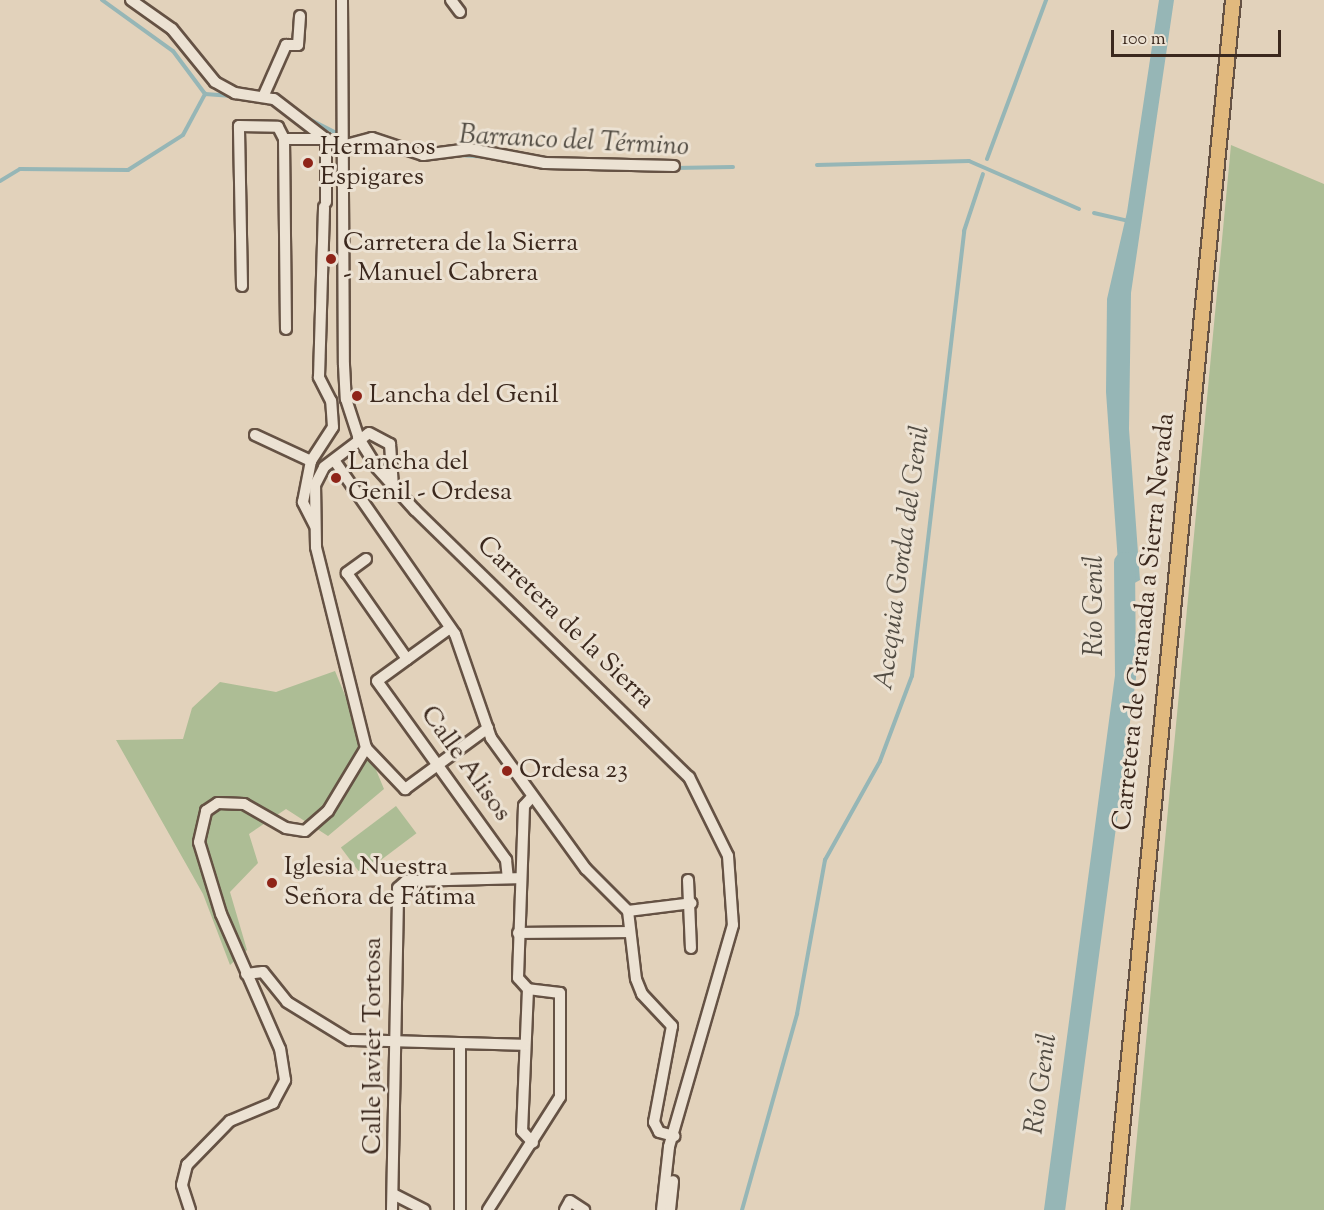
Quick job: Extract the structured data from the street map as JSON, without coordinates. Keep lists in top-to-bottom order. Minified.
{"streets":{"main road":["Carretera de Granada a Sierra Nevada"],"street":["Carretera de la Sierra","Calle Alisos","Calle Javier Tortosa"]},"crossings":[["Calle Alisos","Calle Javier Tortosa"]],"water":["Barranco del Término","Acequia Gorda del Genil","Río Genil"],"places":["Hermanos Espigares","Carretera de la Sierra - Manuel Cabrera","Lancha del Genil","Lancha del Genil - Ordesa","Ordesa 23","Iglesia Nuestra Señora de Fátima"],"scale_bar":"100 m"}
